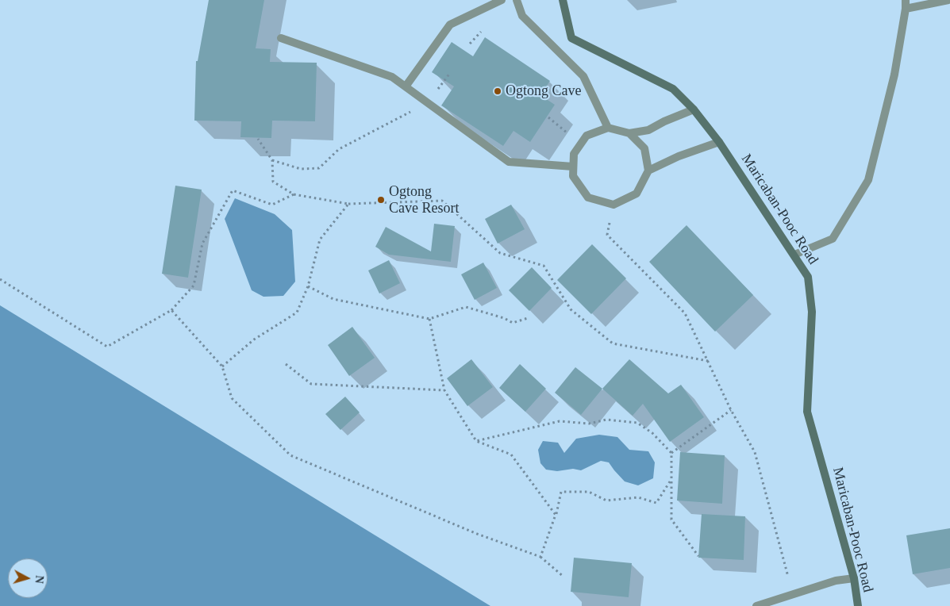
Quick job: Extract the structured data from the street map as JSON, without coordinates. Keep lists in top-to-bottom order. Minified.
{"streets":{"street":["Maricaban-Pooc Road"]},"places":["Ogtong Cave","Ogtong Cave Resort"],"north":"right"}
